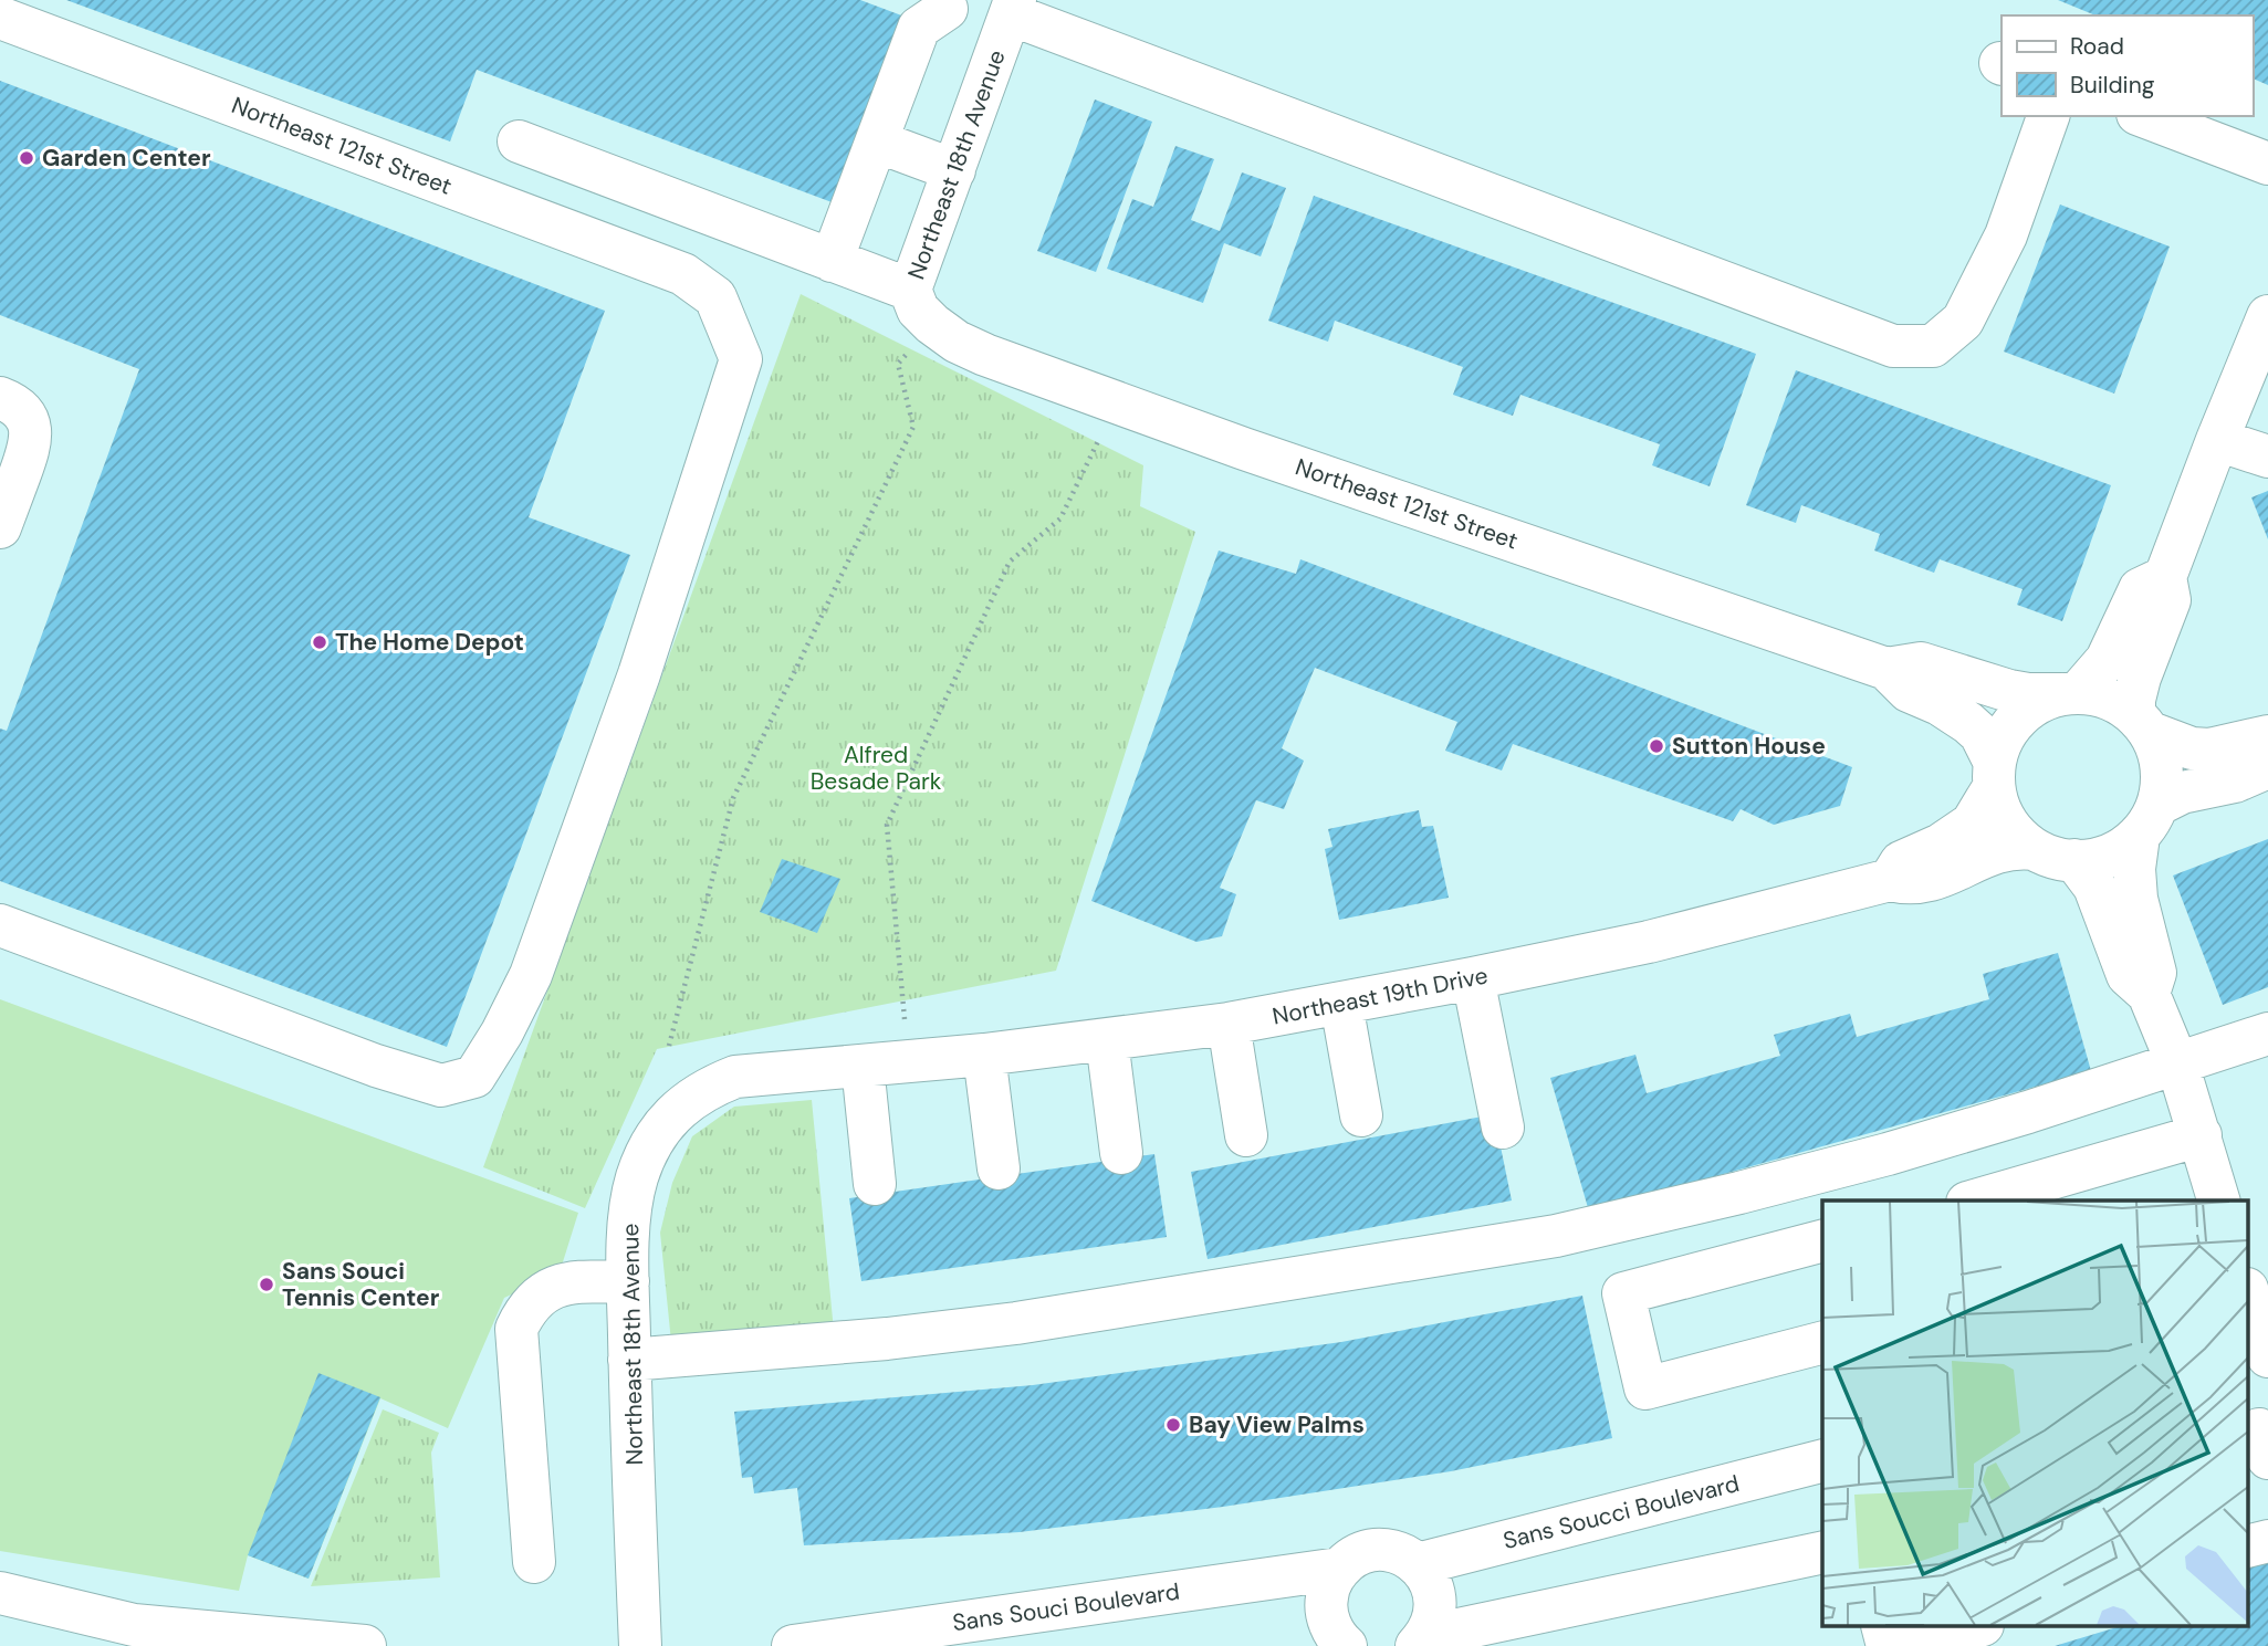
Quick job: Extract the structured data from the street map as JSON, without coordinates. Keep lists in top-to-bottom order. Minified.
{"streets":{"street":["Northeast 121st Street","Northeast 18th Avenue","Northeast 19th Drive","Sans Soucci Boulevard","Sans Souci Boulevard"]},"crossings":[["Northeast 121st Street","Northeast 18th Avenue"],["Northeast 121st Street","Northeast 19th Drive"],["Northeast 18th Avenue","Northeast 19th Drive"],["Sans Soucci Boulevard","Sans Souci Boulevard"]],"parks":["Alfred Besade Park"],"places":["Garden Center","The Home Depot","Sutton House","Sans Souci Tennis Center","Bay View Palms"],"legend":["Road","Building"]}
